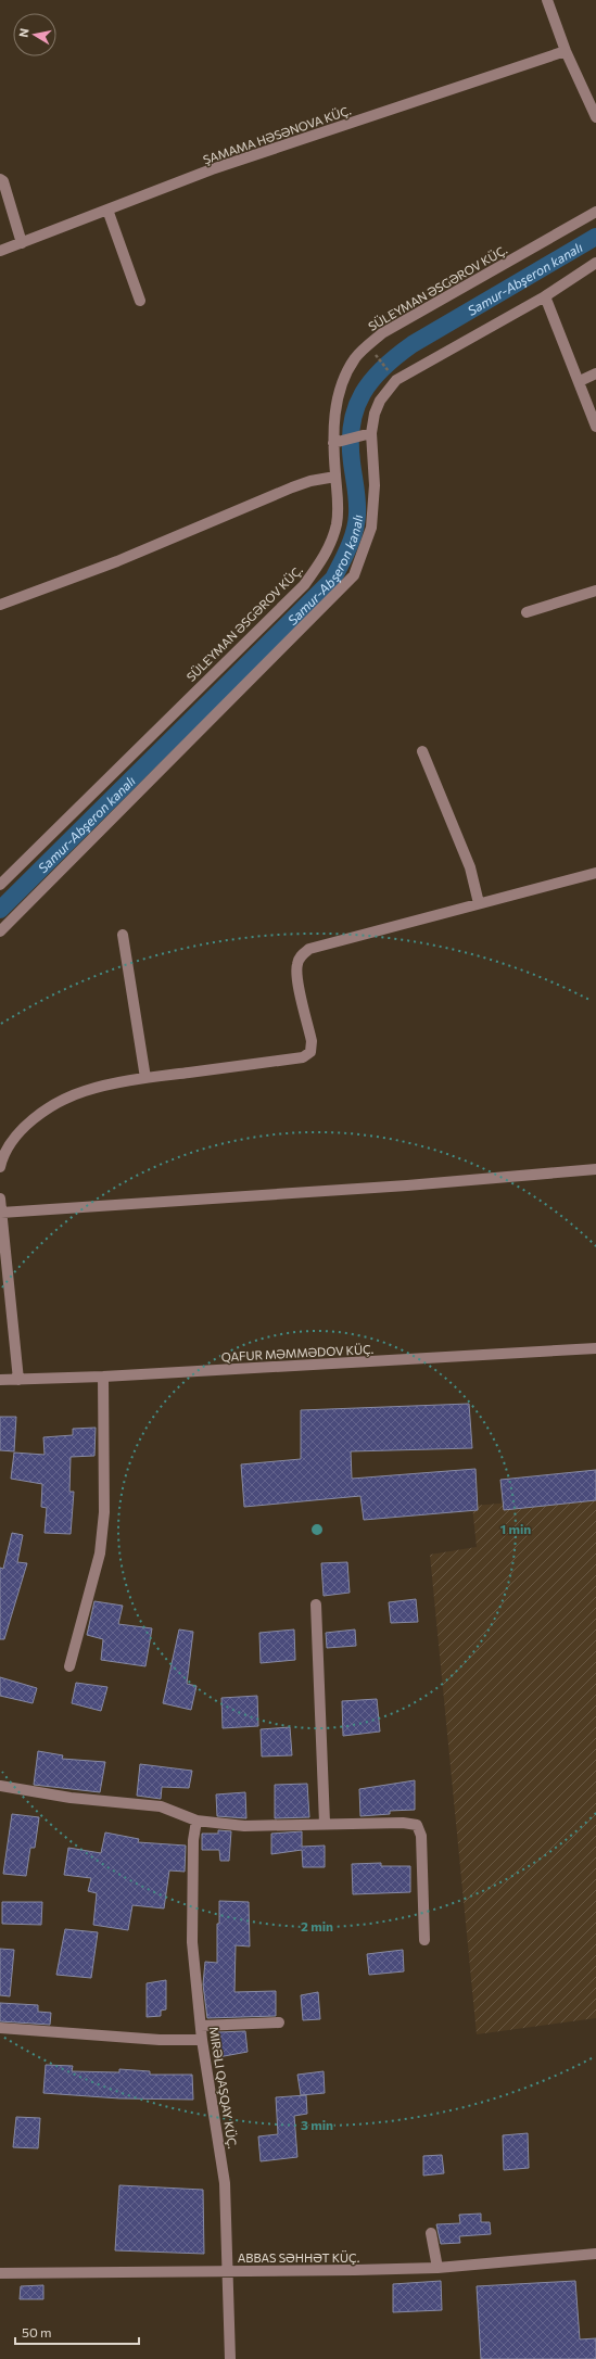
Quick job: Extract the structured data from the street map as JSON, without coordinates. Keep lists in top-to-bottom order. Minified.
{"streets":{"street":["ŞAMAMA HƏSƏNOVA KÜÇ.","SÜLEYMAN ƏSGƏROV KÜÇ.","QAFUR MƏMMƏDOV KÜÇ.","MIRƏLI QAŞQAY KÜÇ.","ABBAS SƏHHƏT KÜÇ."]},"crossings":[["MIRƏLI QAŞQAY KÜÇ.","ABBAS SƏHHƏT KÜÇ."]],"water":["Samur-Abşeron kanalı"],"scale_bar":"50 m","north":"left","rings":["1 min","2 min","3 min"]}
